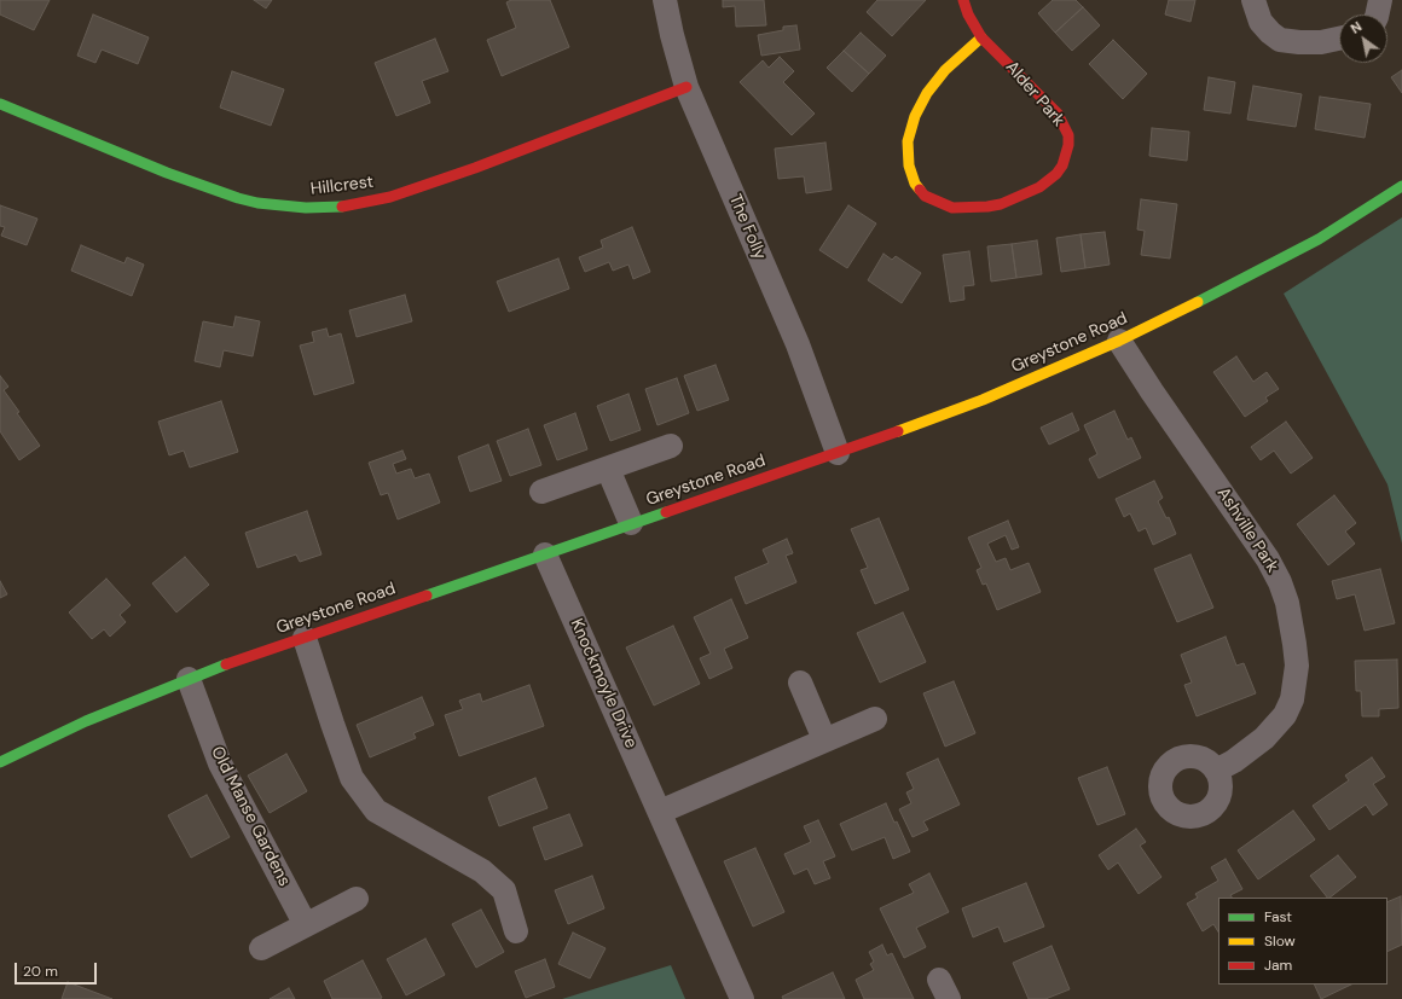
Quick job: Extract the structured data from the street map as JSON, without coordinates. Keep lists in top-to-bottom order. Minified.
{"streets":{"main road":["Alder Park","Hillcrest","Greystone Road"],"street":["The Folly","Ashville Park","Knockmoyle Drive","Old Manse Gardens"]},"crossings":[["Hillcrest","The Folly"],["The Folly","Greystone Road"],["Greystone Road","Ashville Park"],["Greystone Road","Knockmoyle Drive"],["Greystone Road","Old Manse Gardens"]],"legend":["Fast","Slow","Jam"],"scale_bar":"20 m","north":"top left"}
